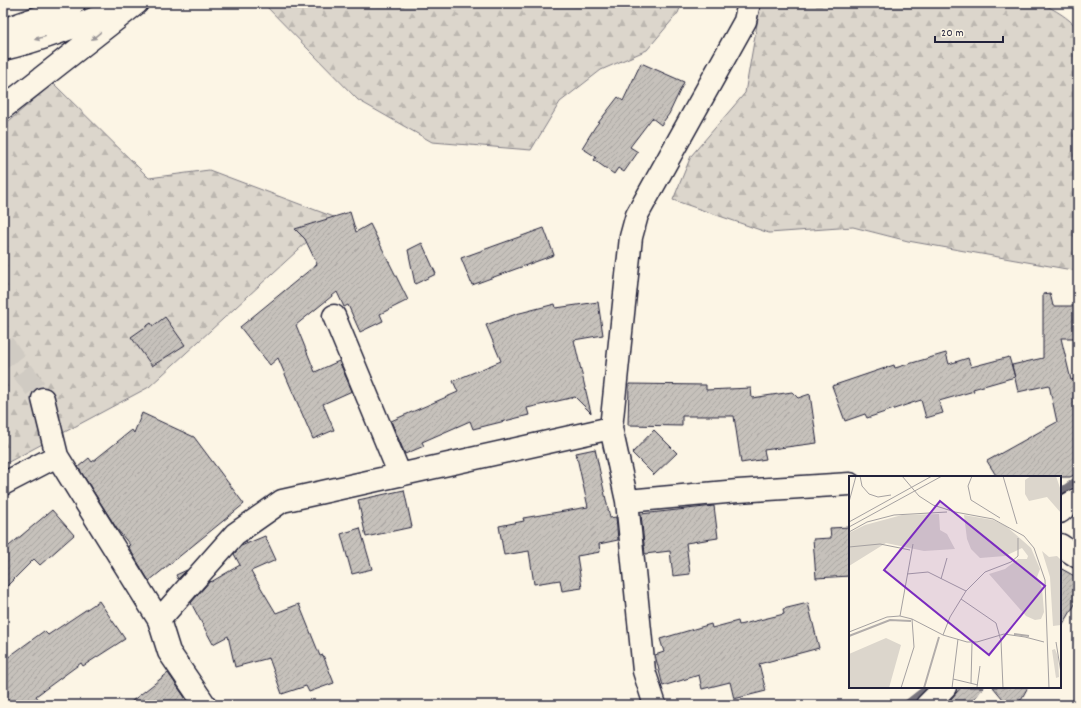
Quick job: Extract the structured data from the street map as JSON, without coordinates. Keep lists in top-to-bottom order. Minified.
{"scale_bar":"20 m"}
